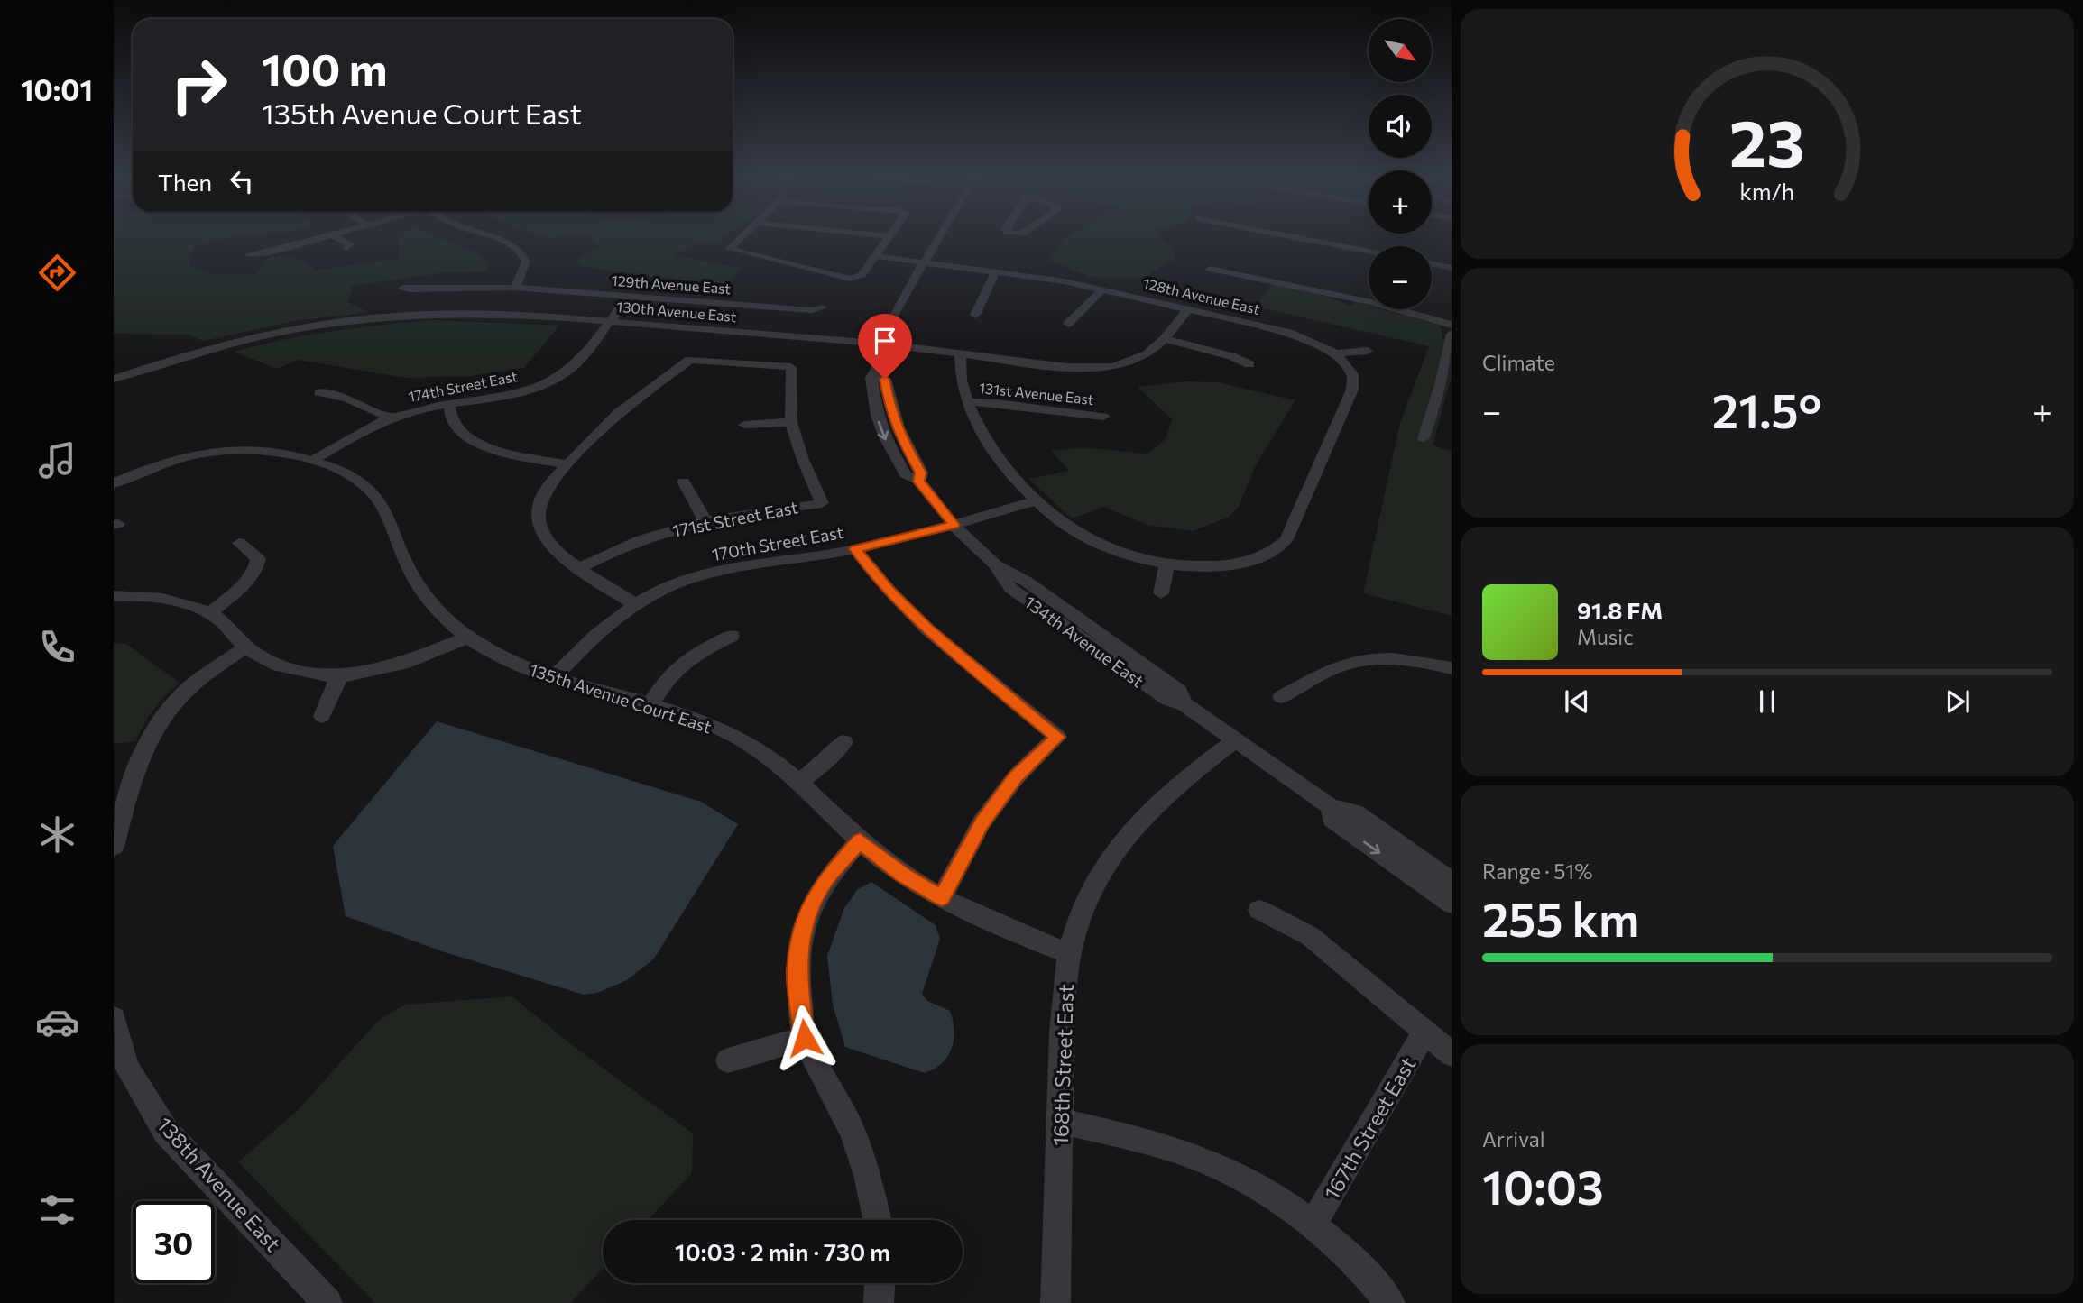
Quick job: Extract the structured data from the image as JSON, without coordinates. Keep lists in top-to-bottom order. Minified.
{"streets":{"street":["129th Avenue East","128th Avenue East","130th Avenue East","174th Street East","131st Avenue East","171st Street East","170th Street East","134th Avenue East","135th Avenue Court East","168th Street East","167th Street East","138th Avenue East"]},"crossings":[["129th Avenue East","174th Street East"],["128th Avenue East","130th Avenue East"],["130th Avenue East","174th Street East"],["174th Street East","135th Avenue Court East"],["170th Street East","134th Avenue East"],["170th Street East","135th Avenue Court East"],["134th Avenue East","168th Street East"],["135th Avenue Court East","168th Street East"]],"north":"bottom right","page":{"tabs":"10:01","map_buttons":["+","−"],"turn":["100 m","135th Avenue Court East"],"then":"Then","tile":["Climate",["Range · 51%","255 km"],["Arrival","10:03"]],"heat":["−","21.5°","+"],"song":["91.8 FM","Music"],"limit":"30","trip":"10:03 · 2 min · 730 m","gauge":["23","km/h"]}}
